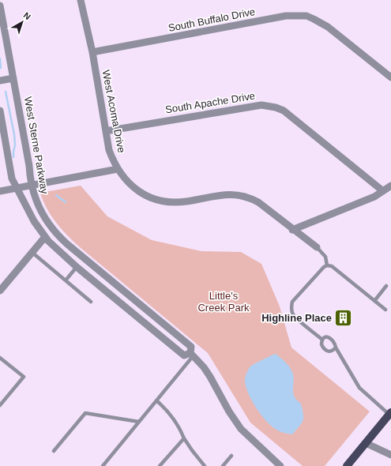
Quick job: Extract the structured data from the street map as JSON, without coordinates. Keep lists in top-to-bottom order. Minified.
{"streets":{"street":["South Buffalo Drive","South Apache Drive","West Acoma Drive","West Sterne Parkway"]},"crossings":[["South Buffalo Drive","West Acoma Drive"],["South Apache Drive","West Acoma Drive"]],"parks":["Little's Creek Park"],"places":{"building":["Highline Place"]},"north":"top right"}
